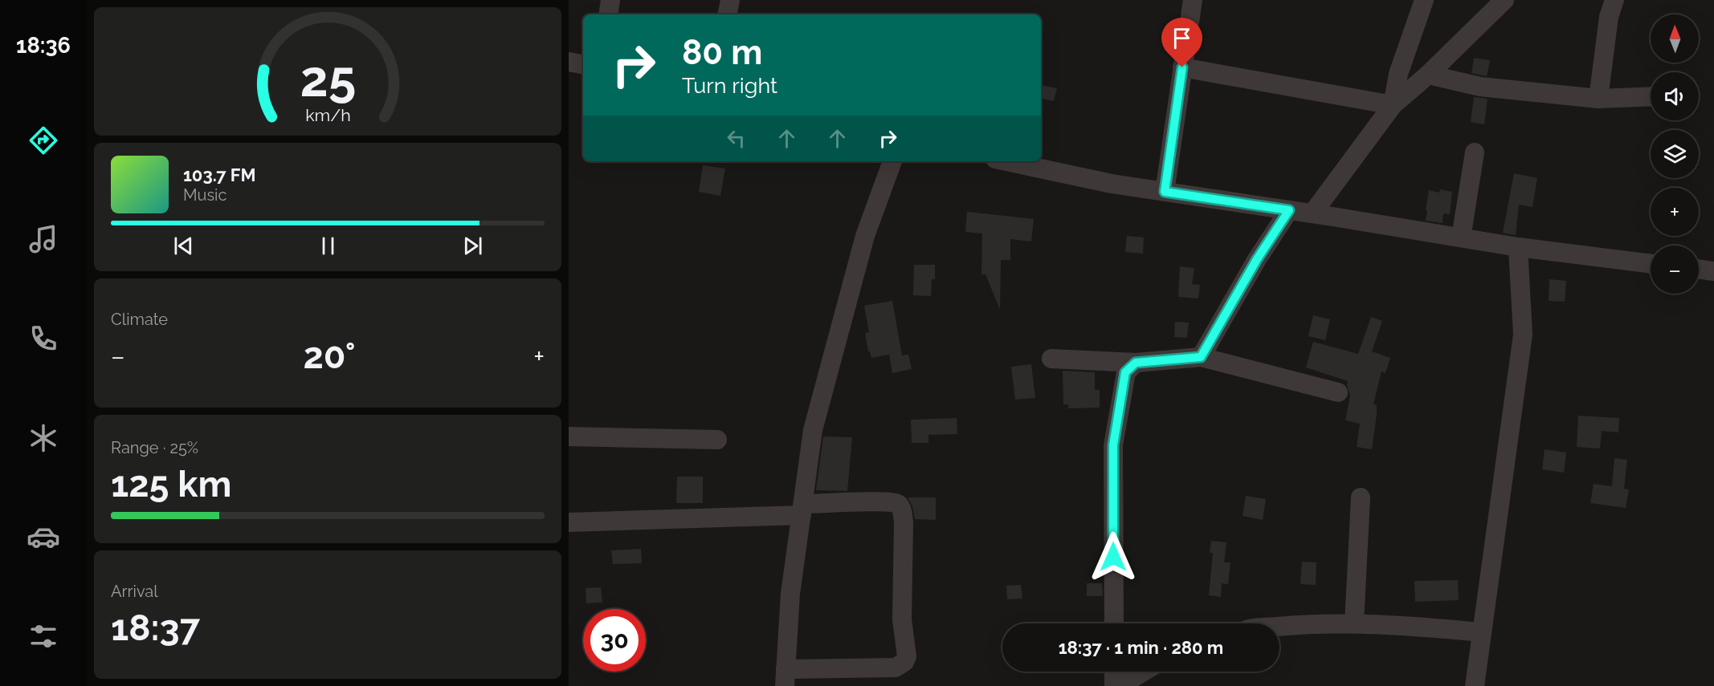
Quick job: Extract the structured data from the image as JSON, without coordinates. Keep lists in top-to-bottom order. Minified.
{"north":"top","page":{"tabs":"18:36","map_buttons":["+","−"],"turn":["80 m","Turn right"],"song":["103.7 FM","Music"],"tile":["Climate",["Range · 25%","125 km"],["Arrival","18:37"]],"heat":["−","20°","+"],"limit":"30","trip":"18:37 · 1 min · 280 m","gauge":["25","km/h"]}}
